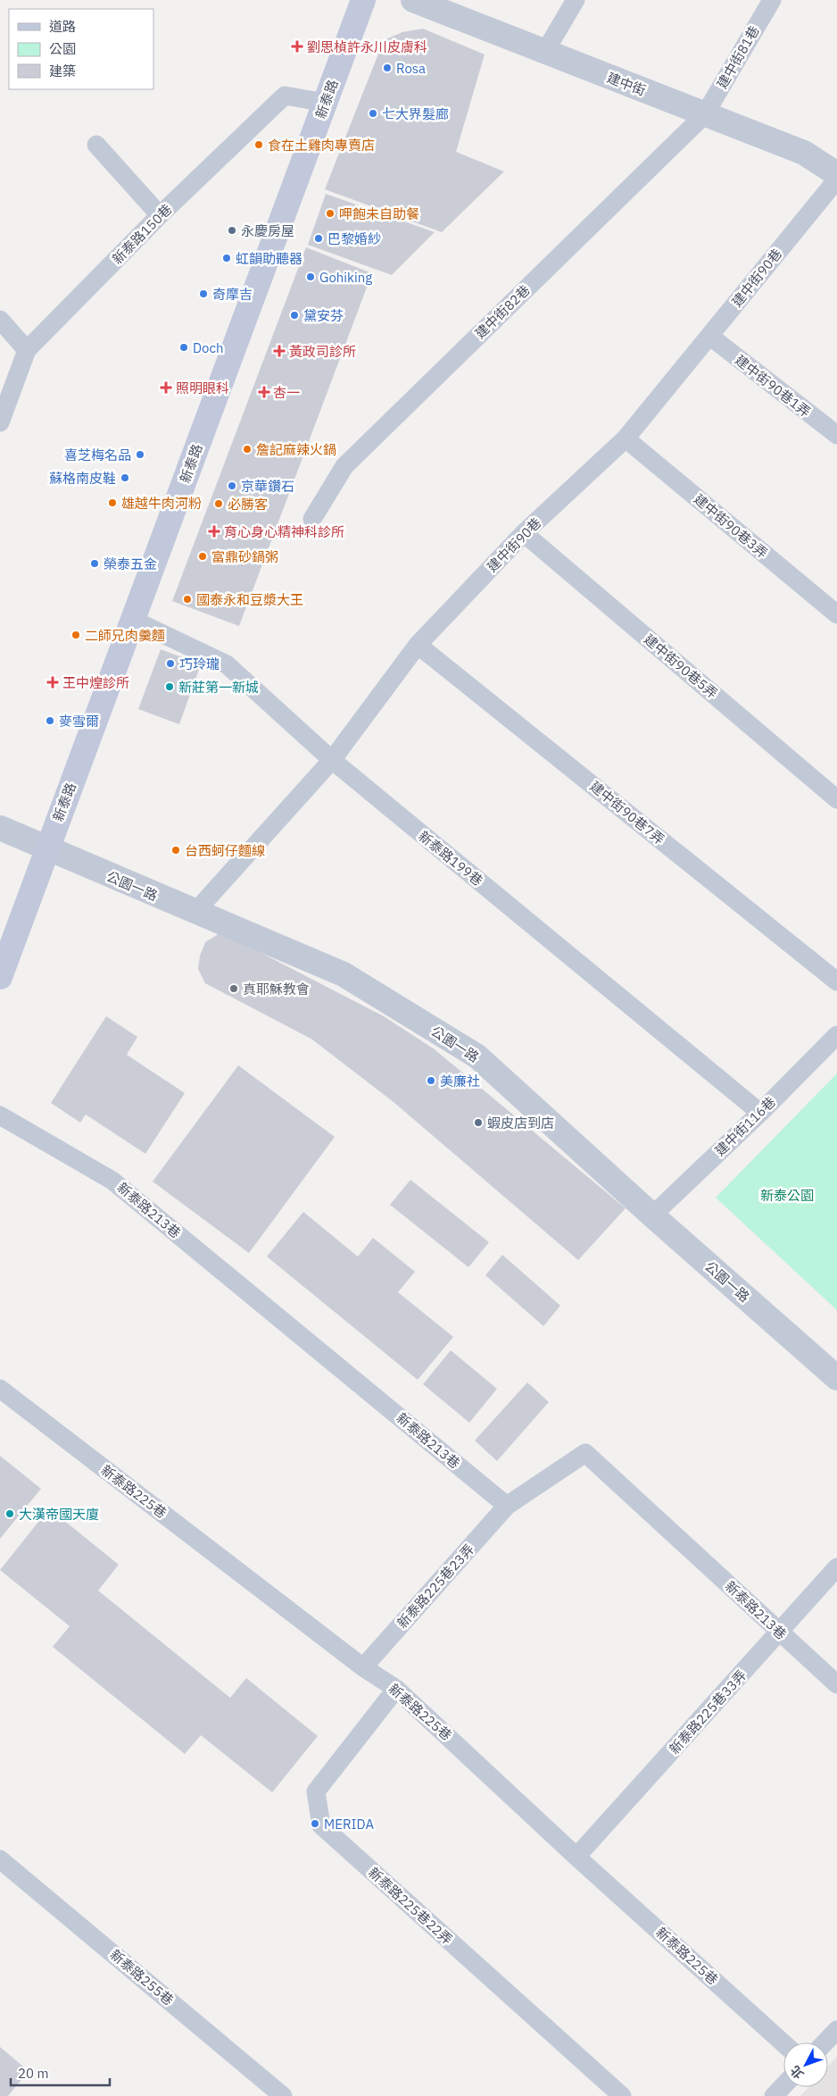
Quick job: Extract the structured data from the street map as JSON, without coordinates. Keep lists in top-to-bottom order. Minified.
{"streets":{"main road":["新泰路"],"street":["建中街","公園一路"],"lane":["建中街81巷","新泰路150巷","建中街90巷","建中街82巷","建中街90巷1弄","建中街90巷3弄","建中街90巷5弄","建中街90巷7弄","新泰路199巷","建中街116巷","新泰路213巷","新泰路225巷","新泰路225巷23弄","新泰路225巷33弄","新泰路225巷22弄","新泰路255巷"]},"crossings":[["建中街81巷","建中街"],["建中街81巷","建中街82巷"],["建中街","建中街82巷"],["新泰路","新泰路150巷"],["新泰路","新泰路199巷"],["新泰路","公園一路"],["建中街90巷","建中街90巷1弄"],["建中街90巷","建中街90巷3弄"],["建中街90巷","建中街90巷5弄"],["建中街90巷","建中街90巷7弄"],["建中街90巷","新泰路199巷"],["建中街90巷","公園一路"],["新泰路199巷","建中街116巷"],["公園一路","建中街116巷"],["新泰路213巷","新泰路225巷23弄"],["新泰路213巷","新泰路225巷33弄"],["新泰路225巷","新泰路225巷23弄"],["新泰路225巷","新泰路225巷33弄"],["新泰路225巷","新泰路225巷22弄"]],"parks":["新泰公園"],"places":{"health":["劉思楨許永川皮膚科","黃政司診所","照明眼科","杏一","育心身心精神科診所","王中煌診所"],"other":["Rosa","七大界髮廊","食在土雞肉專賣店","呷飽未自助餐","永慶房屋","巴黎婚紗","虹韻助聽器","Gohiking","奇摩吉","黛安芬","Doch","詹記麻辣火鍋","喜芝梅名品","蘇格南皮鞋","京華鑽石","雄越牛肉河粉","必勝客","富鼎砂鍋粥","榮泰五金","國泰永和豆漿大王","二師兄肉羹麵","巧玲瓏","新莊第一新城","麥雪爾","台西蚵仔麵線","真耶穌教會","美廉社","蝦皮店到店","大漢帝國天廈","MERIDA"]},"legend":["道路","公園","建築"],"scale_bar":"20 m","north":"bottom left"}
